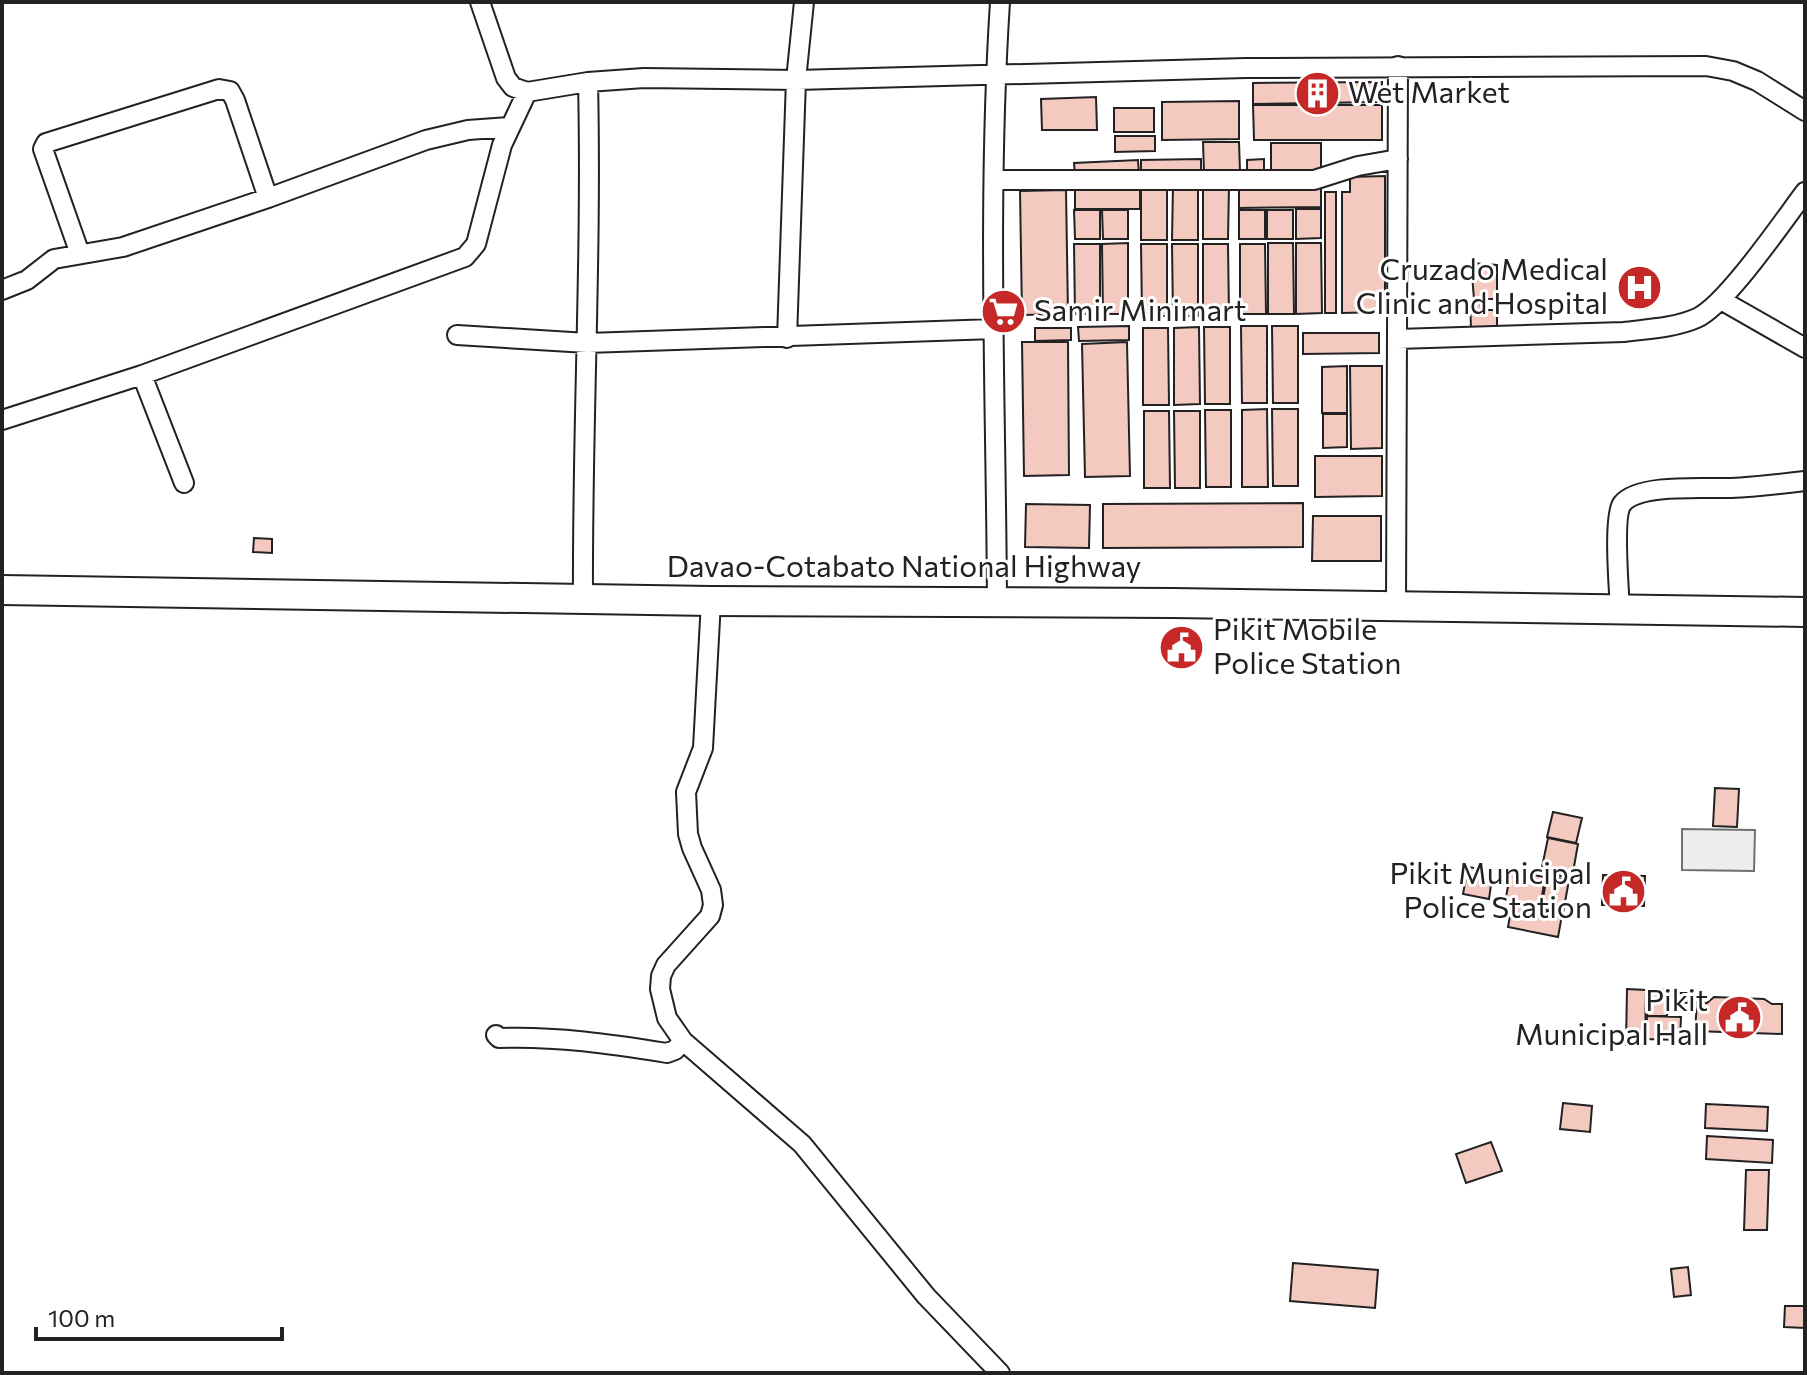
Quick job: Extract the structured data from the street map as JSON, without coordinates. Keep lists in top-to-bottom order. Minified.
{"streets":{"highway":["Davao-Cotabato National Highway"]},"places":{"building":["Wet Market"],"hospital":["Cruzado Medical Clinic and Hospital"],"supermarket":["Samir Minimart"],"public building":["Pikit Mobile Police Station","Pikit Municipal Police Station","Pikit Municipal Hall"]},"scale_bar":"100 m"}
